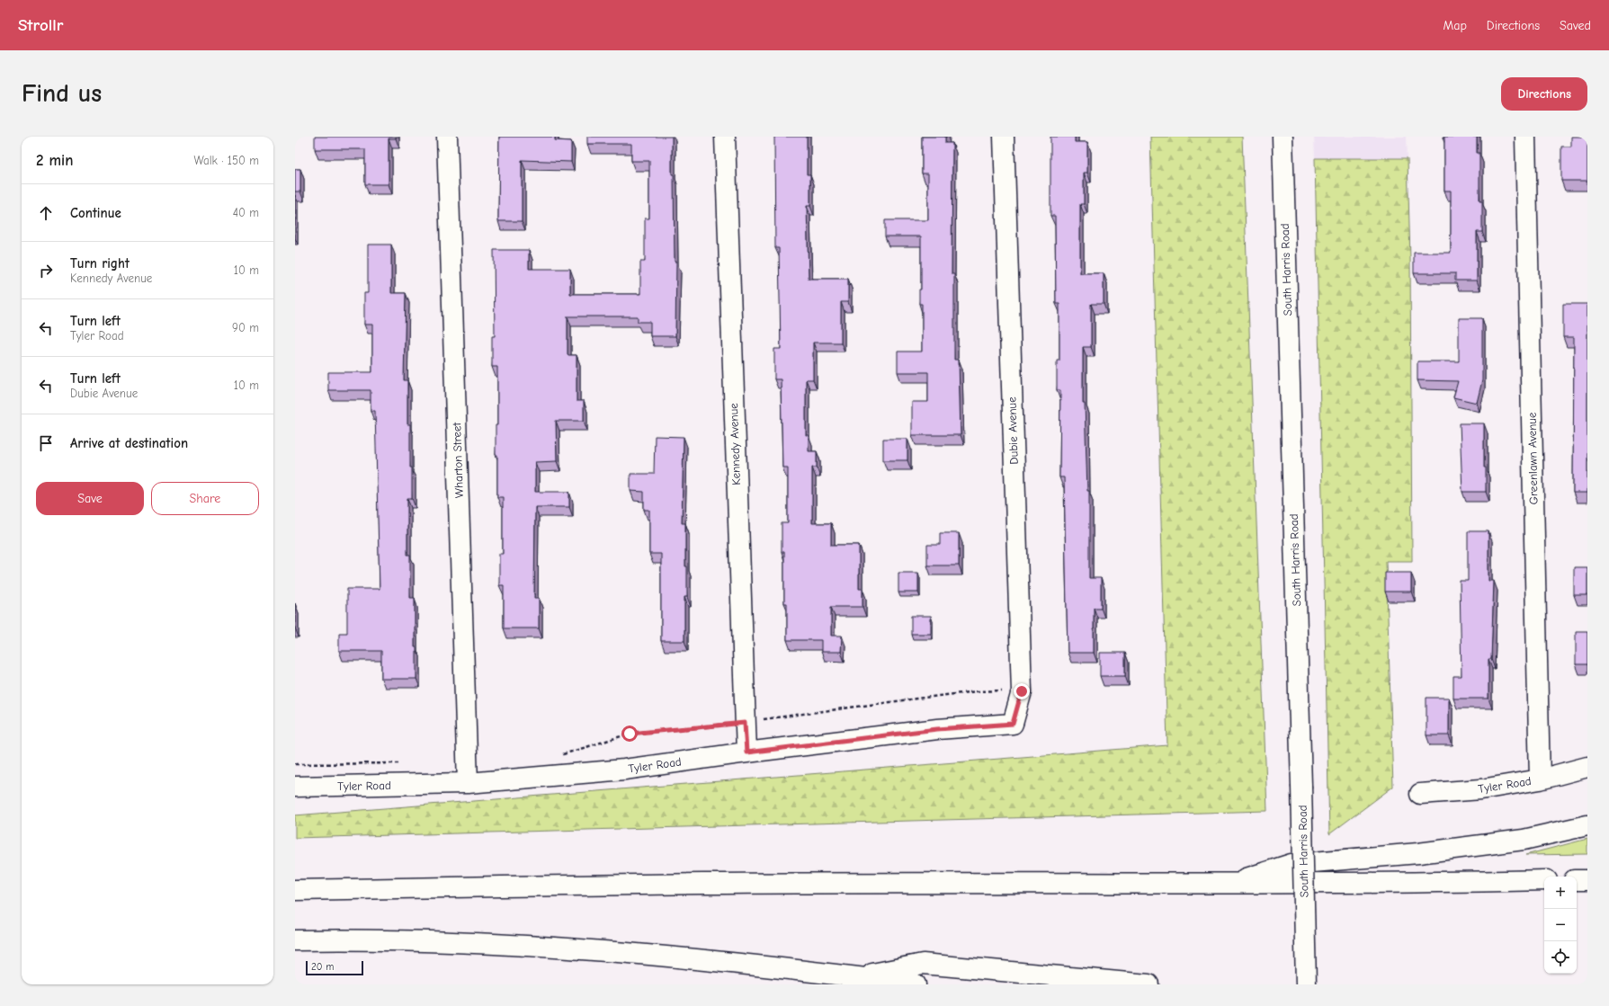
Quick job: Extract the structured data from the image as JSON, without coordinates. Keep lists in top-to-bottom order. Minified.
{"streets":{"main road":["South Harris Road","Dubie Avenue","Kennedy Avenue","Greenlawn Avenue","Wharton Street","Tyler Road"]},"crossings":[["Dubie Avenue","Tyler Road"],["Kennedy Avenue","Tyler Road"],["Greenlawn Avenue","Tyler Road"],["Wharton Street","Tyler Road"]],"scale_bar":"20 m","page":{"header":"Strollr","nav":["Map","Directions","Saved"],"buttons":["Directions",["Save","Share"]],"title":"Find us","heading":["2 min","Walk · 150 m"],"list":[["Continue","40 m"],["Turn right","Kennedy Avenue","10 m"],["Turn left","Tyler Road","90 m"],["Turn left","Dubie Avenue","10 m"],"Arrive at destination"],"map_buttons":["+","−"],"scale":"20 m"}}
